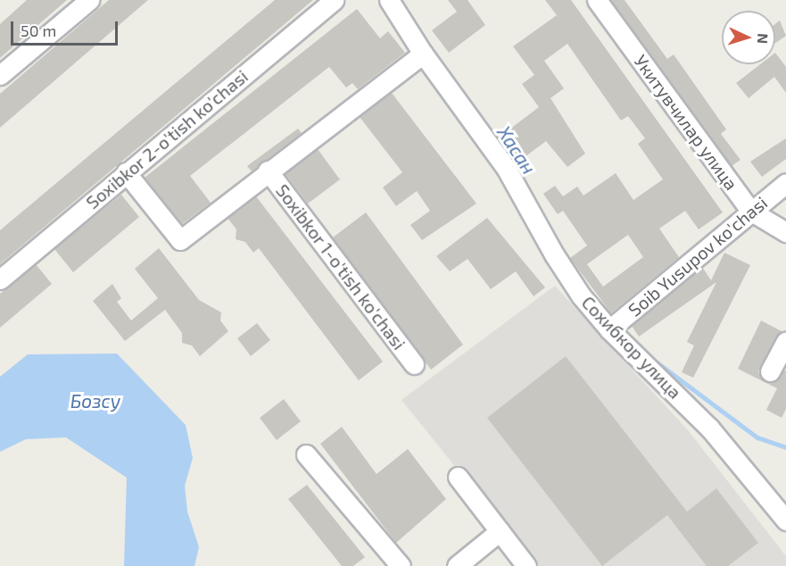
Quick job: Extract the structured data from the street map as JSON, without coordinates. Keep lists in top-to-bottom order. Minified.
{"streets":{"street":["Укитувчилар улица","Soxibkor 2-o'tish ko'chasi","Soib Yusupov ko'chasi","Soxibkor 1-o'tish ko'chasi","Сохибкор улица"]},"crossings":[["Укитувчилар улица","Soib Yusupov ko'chasi"],["Soxibkor 2-o'tish ko'chasi","Soxibkor 1-o'tish ko'chasi"],["Soib Yusupov ko'chasi","Сохибкор улица"],["Soxibkor 1-o'tish ko'chasi","Сохибкор улица"]],"water":["Хасан","Бозсу"],"scale_bar":"50 m","north":"right"}
